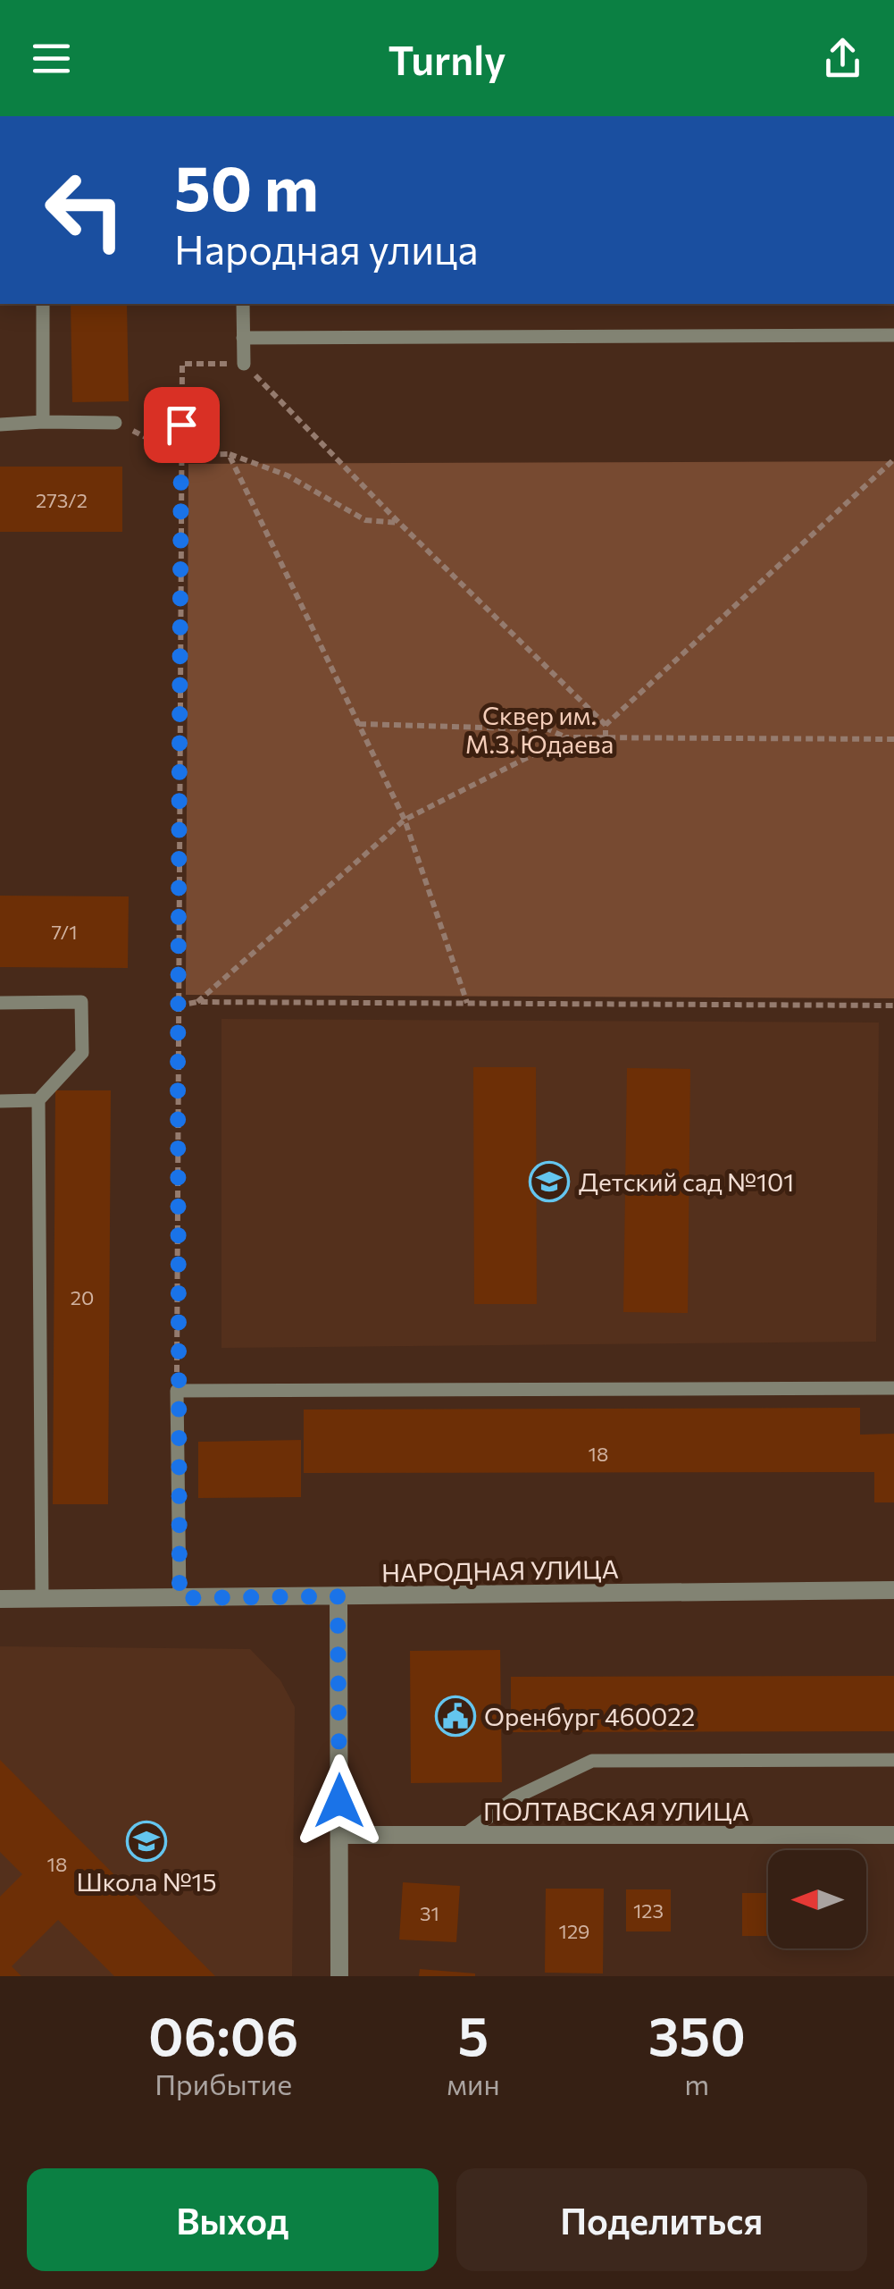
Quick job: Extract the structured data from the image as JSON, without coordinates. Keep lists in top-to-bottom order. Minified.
{"streets":{"street":["НАРОДНАЯ УЛИЦА","ПОЛТАВСКАЯ УЛИЦА"]},"parks":["Сквер им. М.З. Юдаева"],"places":{"school or university":["Детский сад №101","Школа №15"],"public building":["Оренбург 460022"]},"house_numbers":["273/2","7/1","20","18","18","123","31","129"],"north":"left","page":{"header":"Turnly","turn":["50 m","Народная улица"],"eta":["06:06","Прибытие","5","мин","350","m"],"buttons":["Выход","Поделиться"]}}
